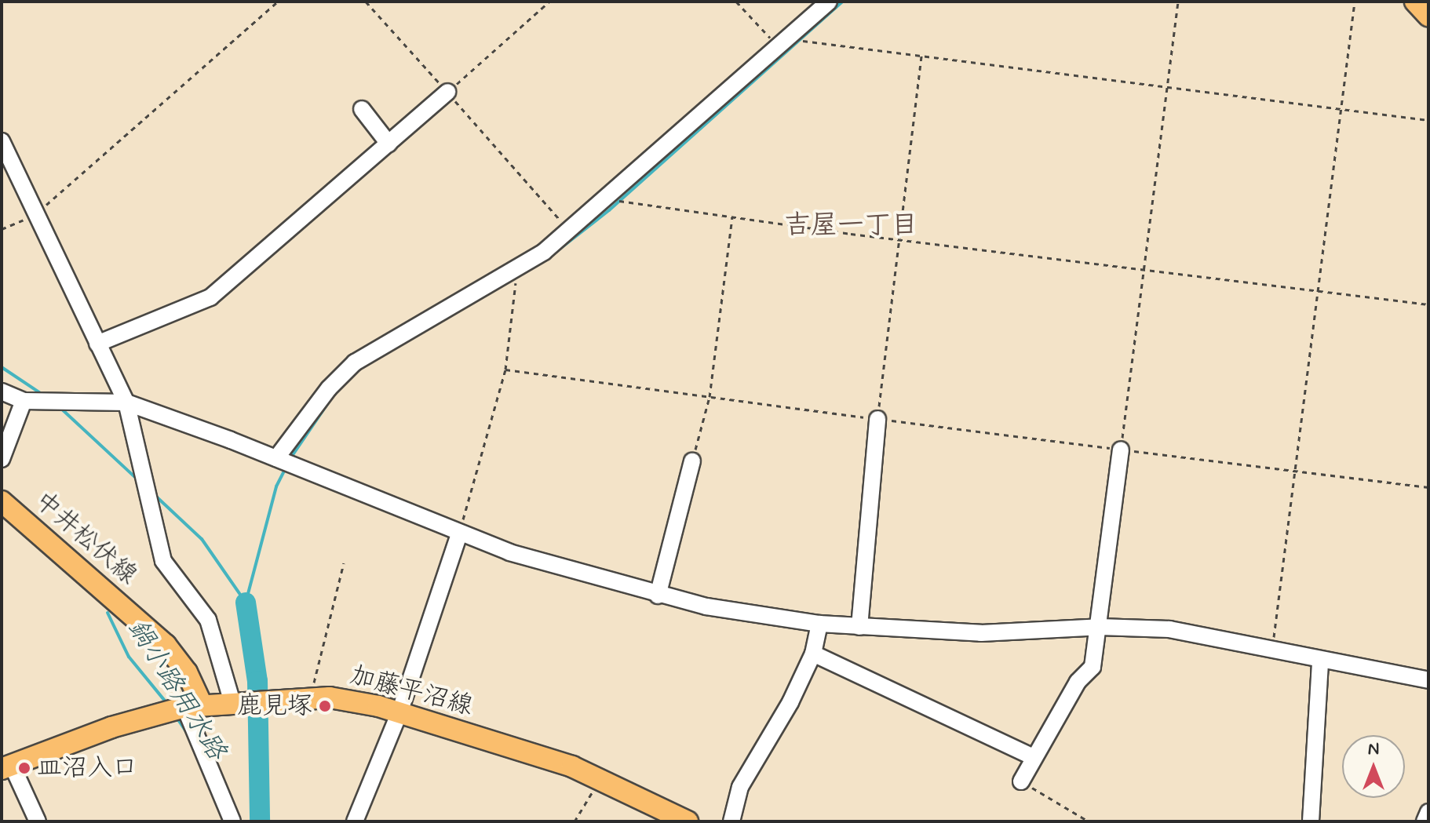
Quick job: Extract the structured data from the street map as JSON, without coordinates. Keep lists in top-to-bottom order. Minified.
{"streets":{"main road":["中井松伏線","加藤平沼線"]},"crossings":[["中井松伏線","加藤平沼線"]],"districts":["吉屋一丁目"],"water":["鍋小路用水路"],"places":["鹿見塚","皿沼入口"],"north":"top"}
